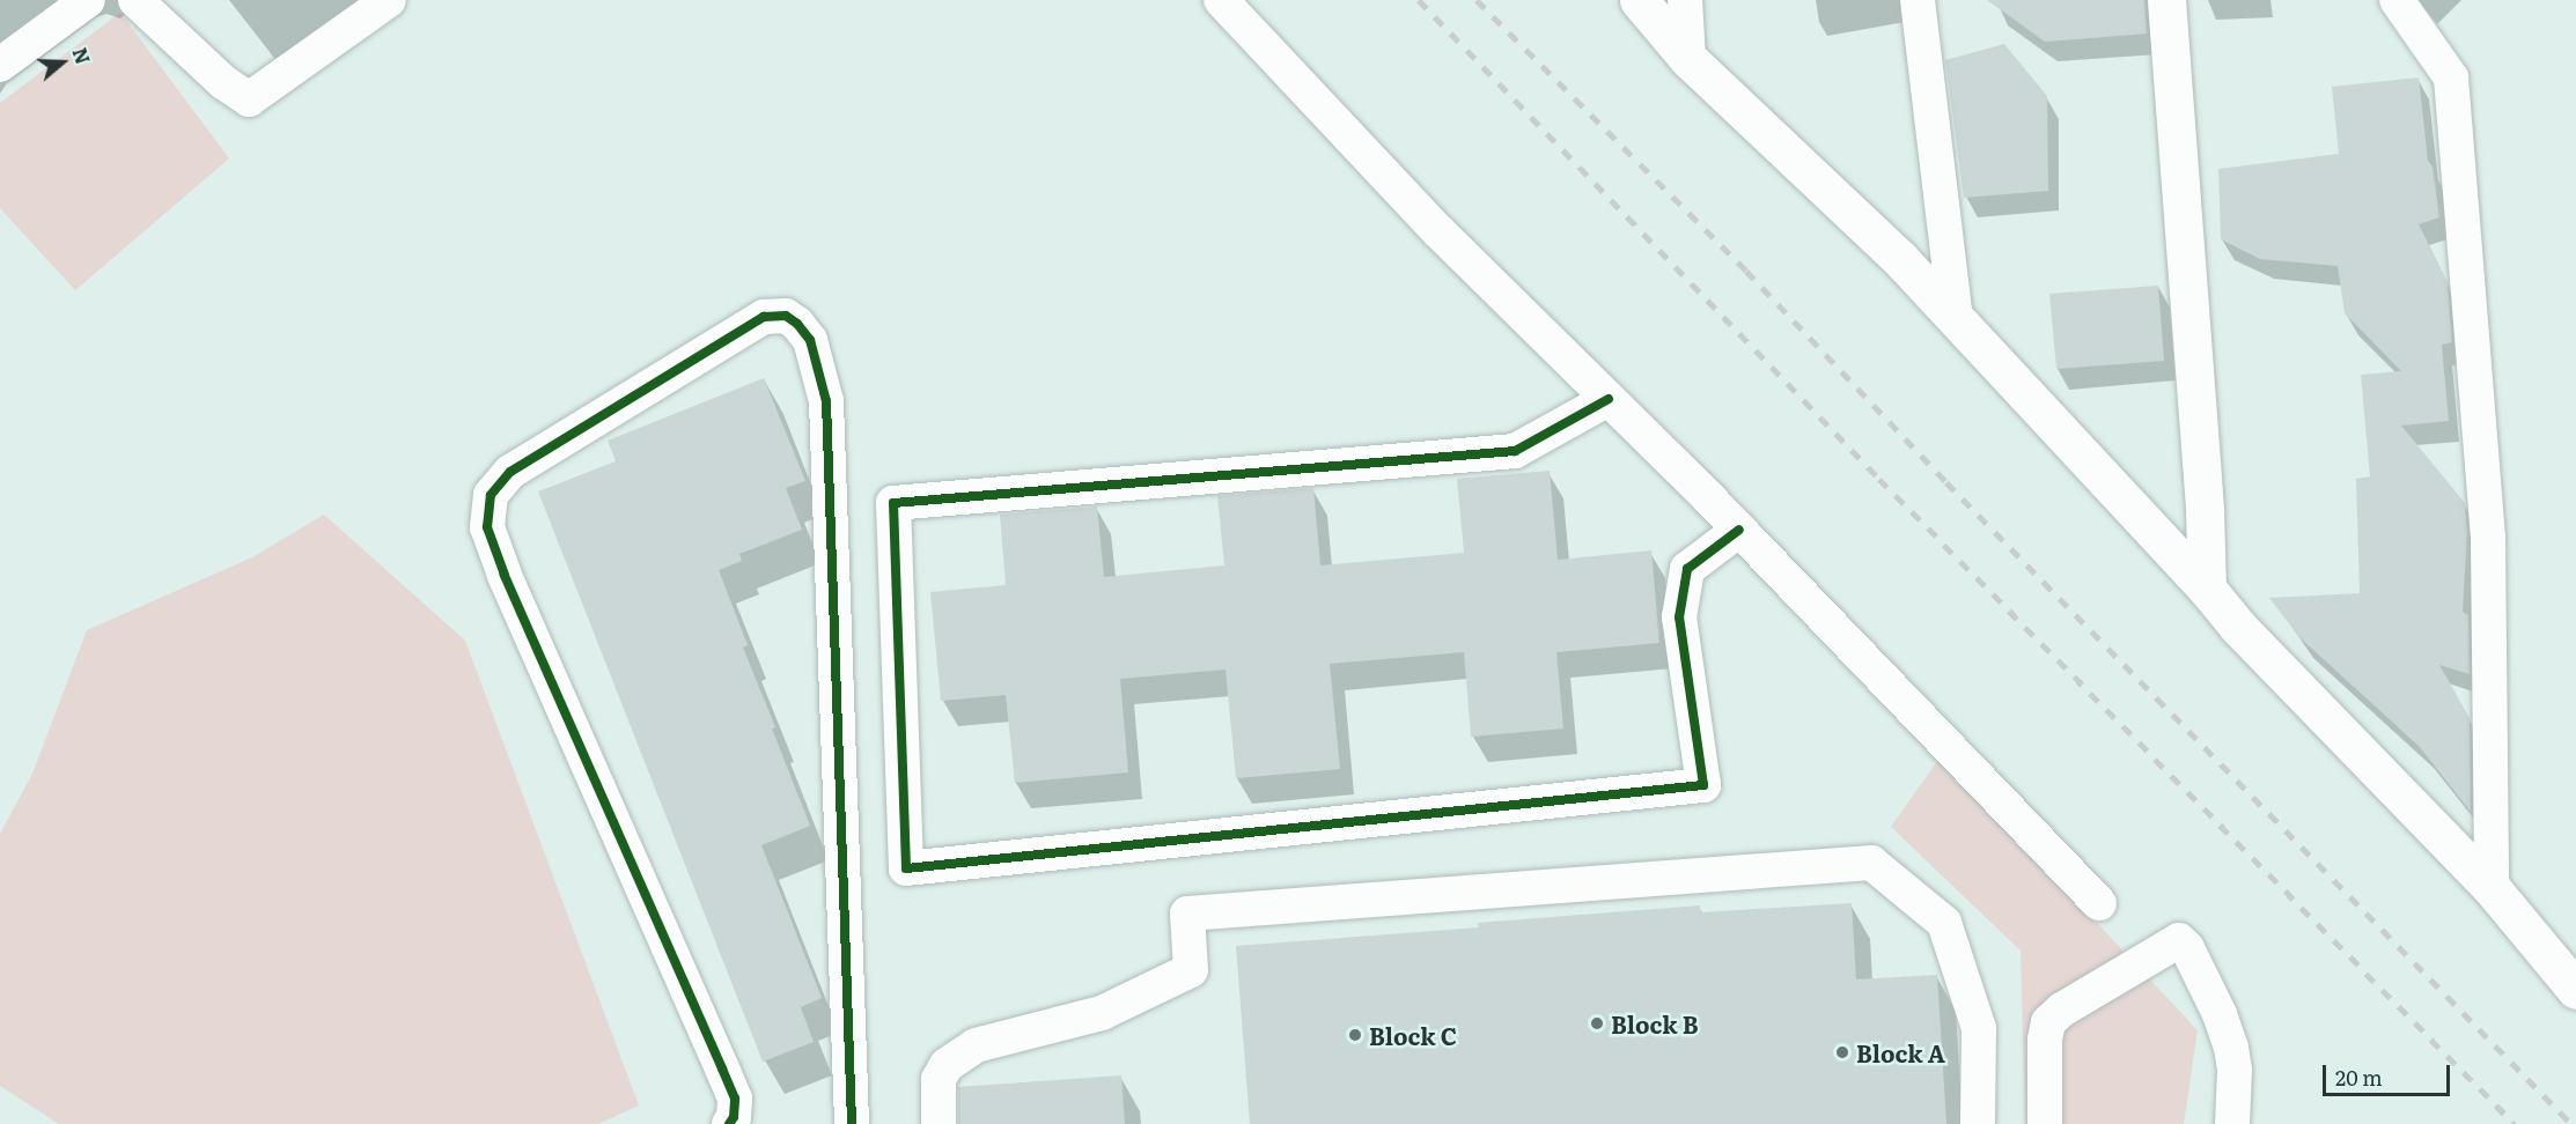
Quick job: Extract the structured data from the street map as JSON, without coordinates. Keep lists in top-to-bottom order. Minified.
{"places":["Block B","Block C","Block A"],"scale_bar":"20 m","north":"right"}
